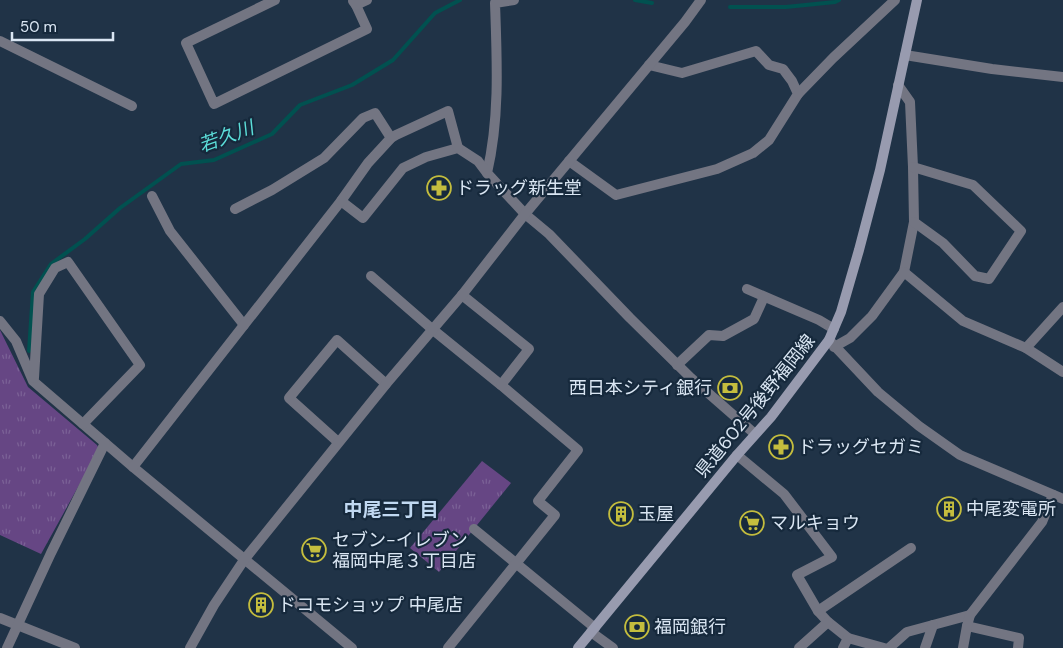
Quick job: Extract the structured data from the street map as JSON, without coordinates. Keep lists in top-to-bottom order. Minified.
{"streets":{"main road":["県道602号後野福岡線"]},"districts":["中尾三丁目"],"water":["若久川"],"places":{"pharmacy":["ドラッグ新生堂","ドラッグセガミ"],"bank":["西日本シティ銀行","福岡銀行"],"building":["中尾変電所","玉屋","ドコモショップ 中尾店"],"supermarket":["マルキョウ","セブン-イレブン 福岡中尾３丁目店"]},"scale_bar":"50 m"}
